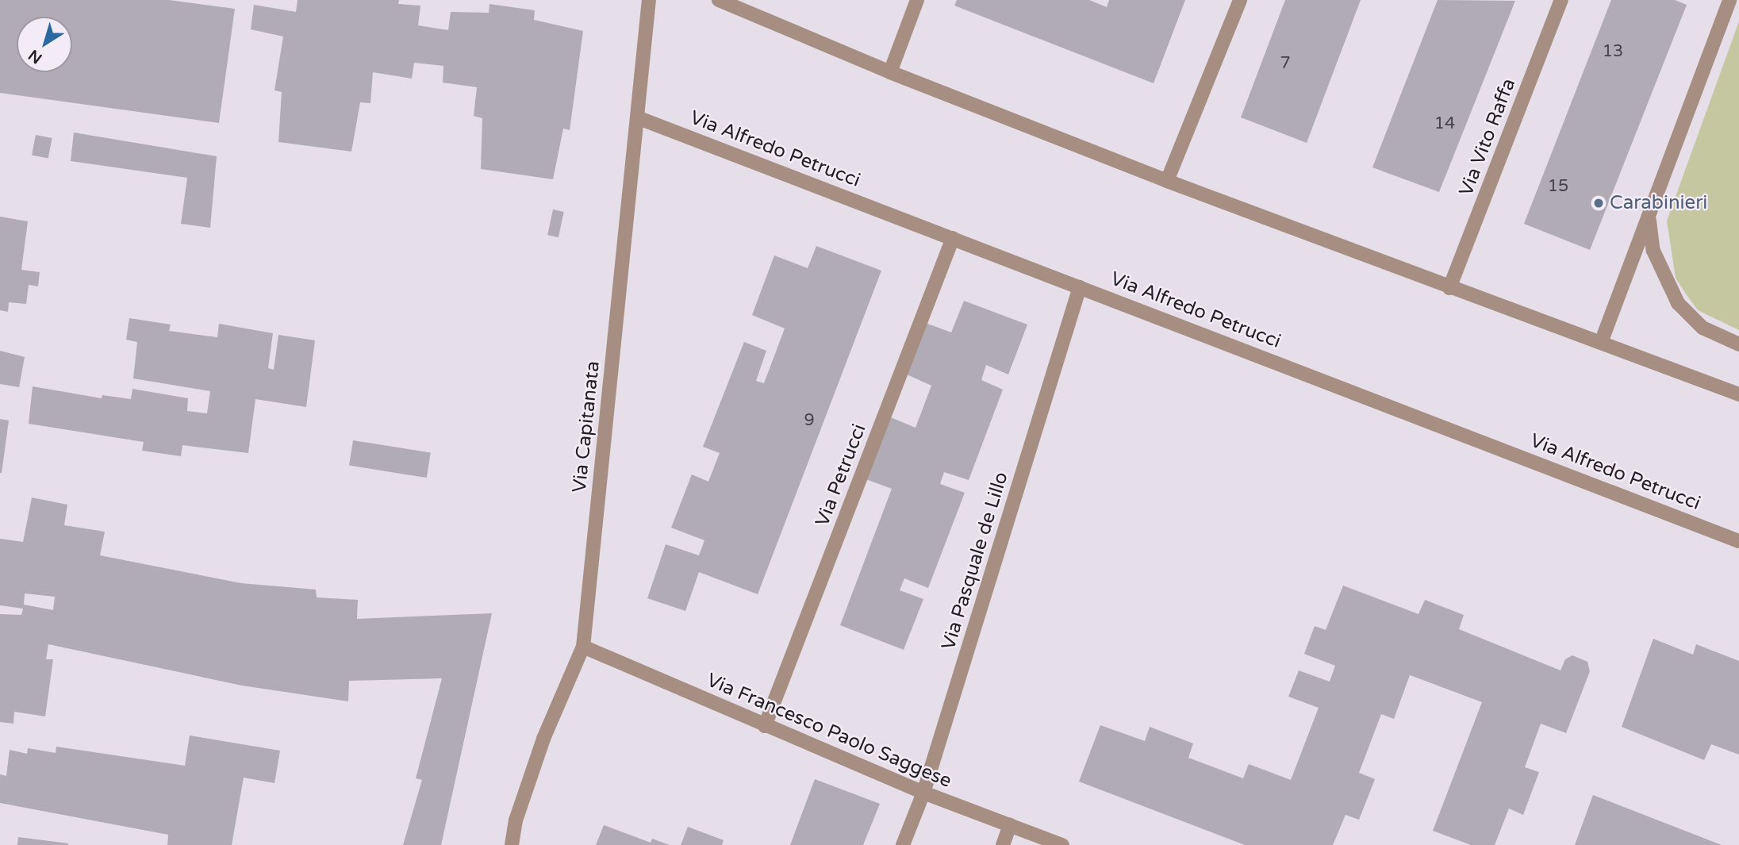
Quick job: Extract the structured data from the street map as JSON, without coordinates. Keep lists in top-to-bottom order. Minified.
{"streets":{"street":["Via Vito Raffa","Via Alfredo Petrucci","Via Capitanata","Via Petrucci","Via Pasquale de Lillo","Via Francesco Paolo Saggese"]},"crossings":[["Via Alfredo Petrucci","Via Capitanata"],["Via Alfredo Petrucci","Via Petrucci"],["Via Alfredo Petrucci","Via Pasquale de Lillo"],["Via Capitanata","Via Francesco Paolo Saggese"],["Via Petrucci","Via Francesco Paolo Saggese"],["Via Pasquale de Lillo","Via Francesco Paolo Saggese"]],"places":["Carabinieri"],"house_numbers":["13","7","14","15","9"],"north":"bottom left"}
